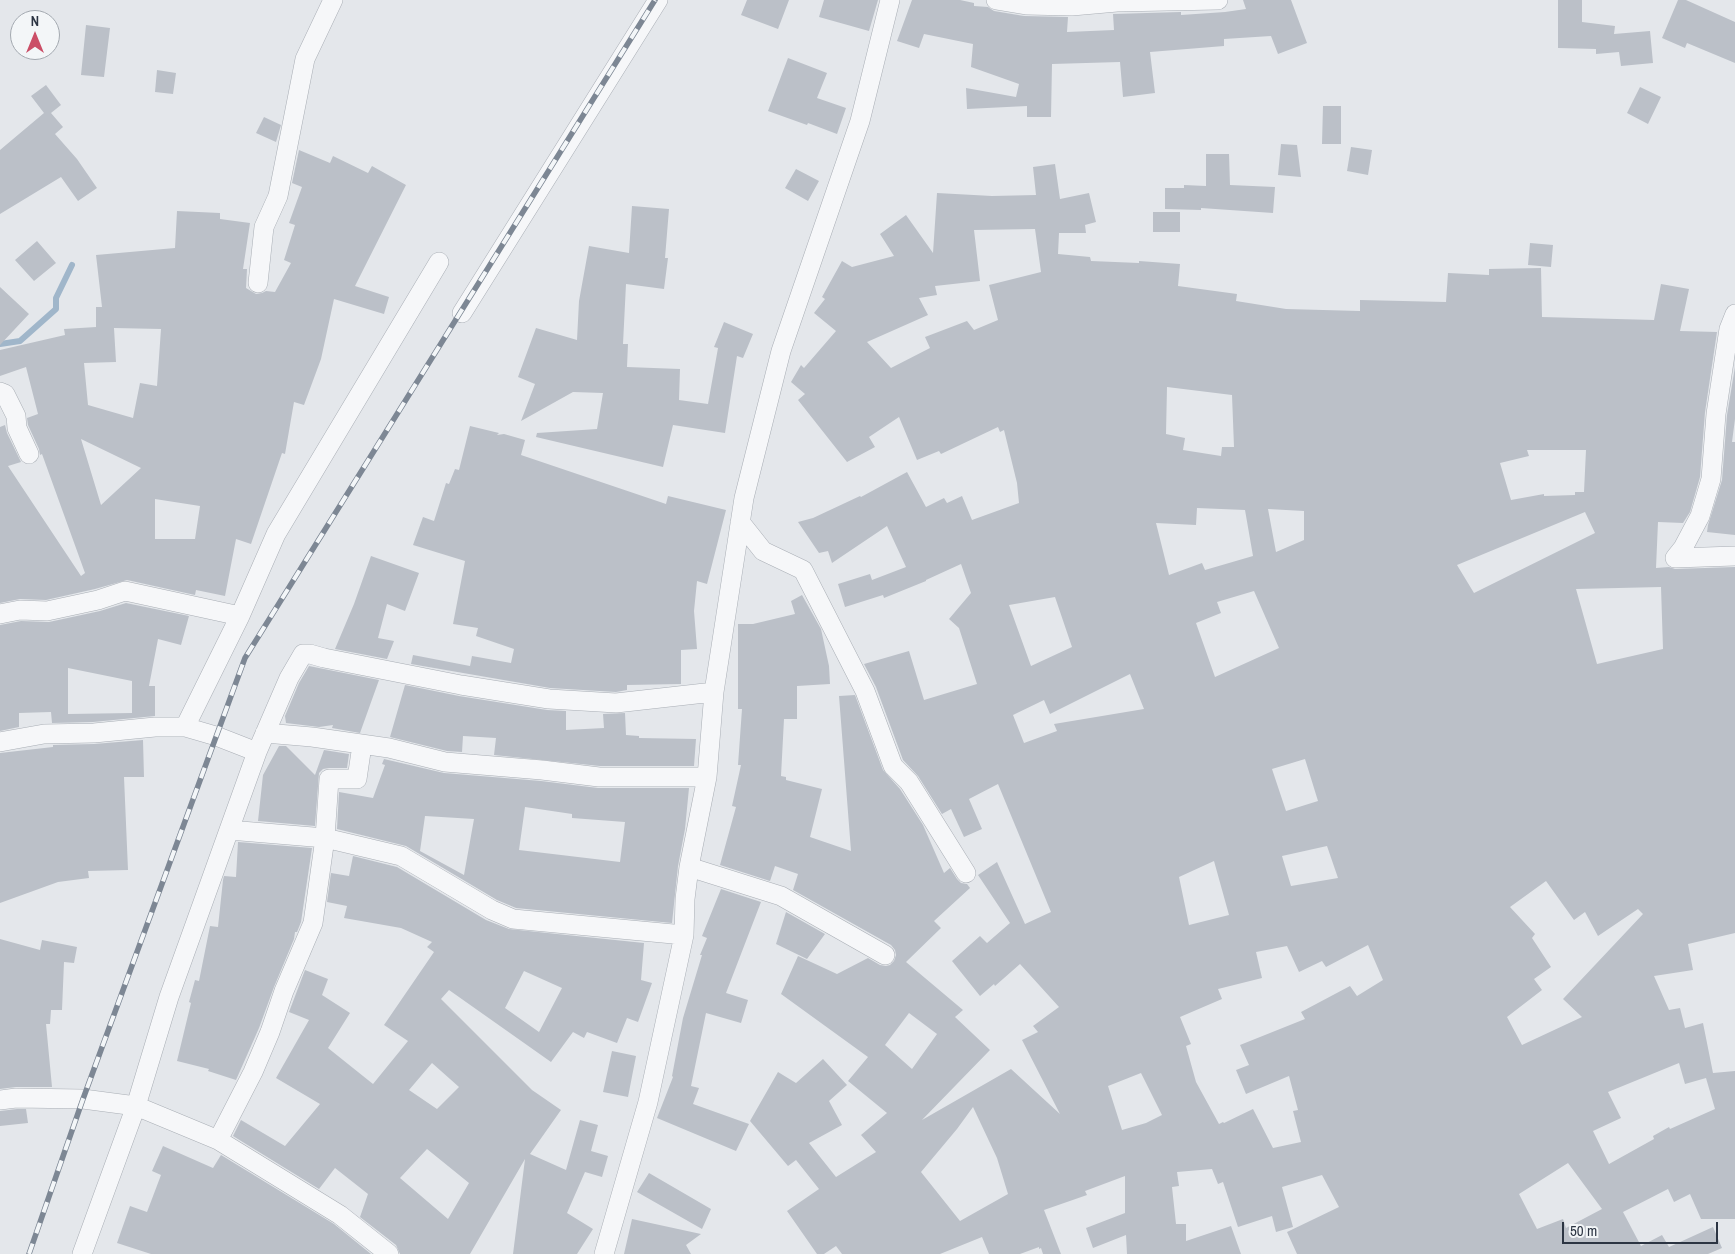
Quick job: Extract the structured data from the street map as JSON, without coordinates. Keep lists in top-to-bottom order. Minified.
{"scale_bar":"50 m","north":"top"}
